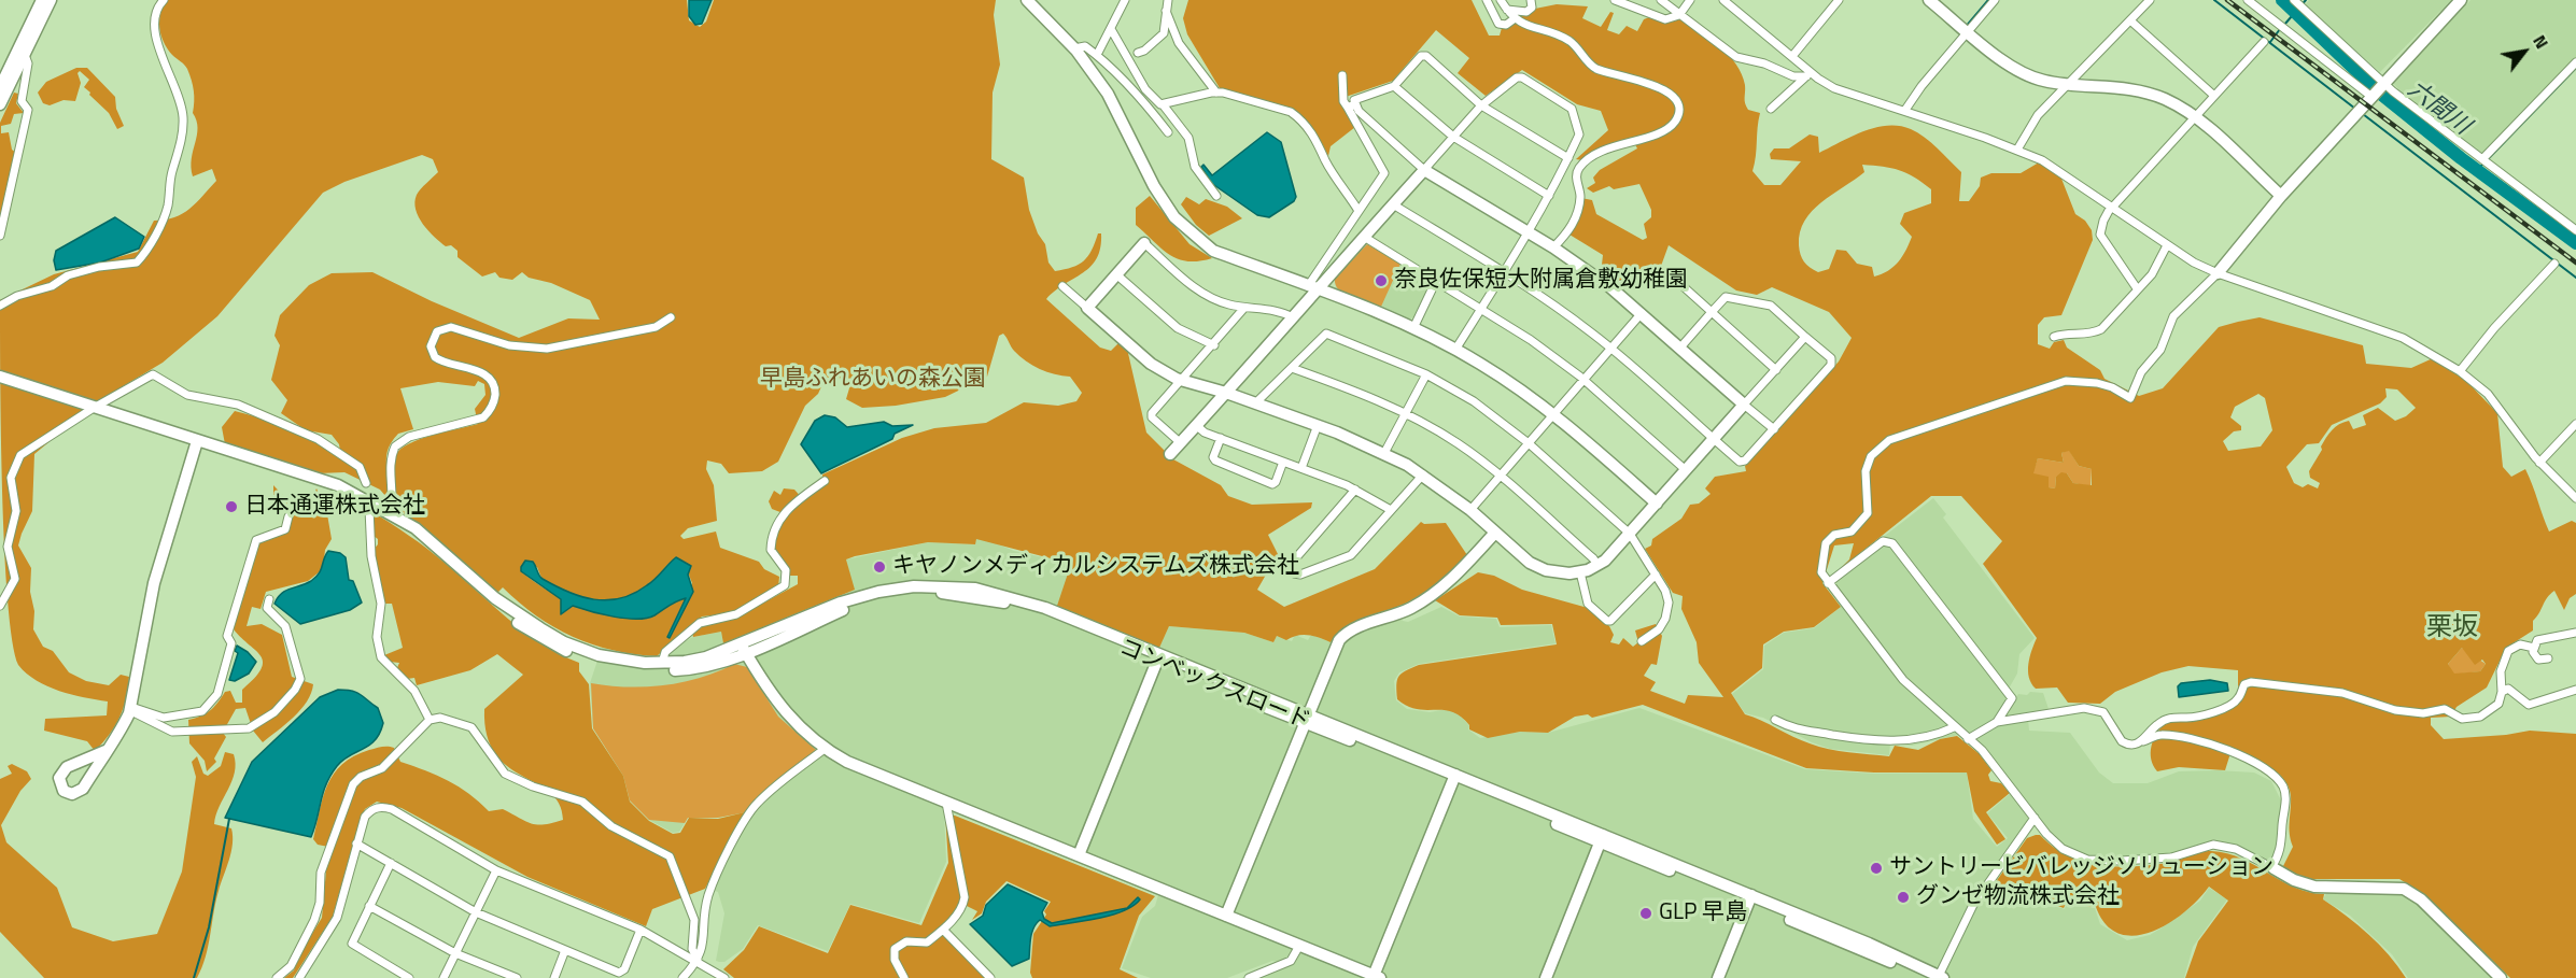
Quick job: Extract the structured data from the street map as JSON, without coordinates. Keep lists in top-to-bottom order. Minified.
{"streets":{"street":["コンベックスロード"]},"districts":["栗坂"],"water":["六間川"],"parks":["早島ふれあいの森公園"],"places":["奈良佐保短大附属倉敷幼稚園","日本通運株式会社","キヤノンメディカルシステムズ株式会社","サントリービバレッジソリューション","グンゼ物流株式会社","GLP 早島"],"north":"top right"}
